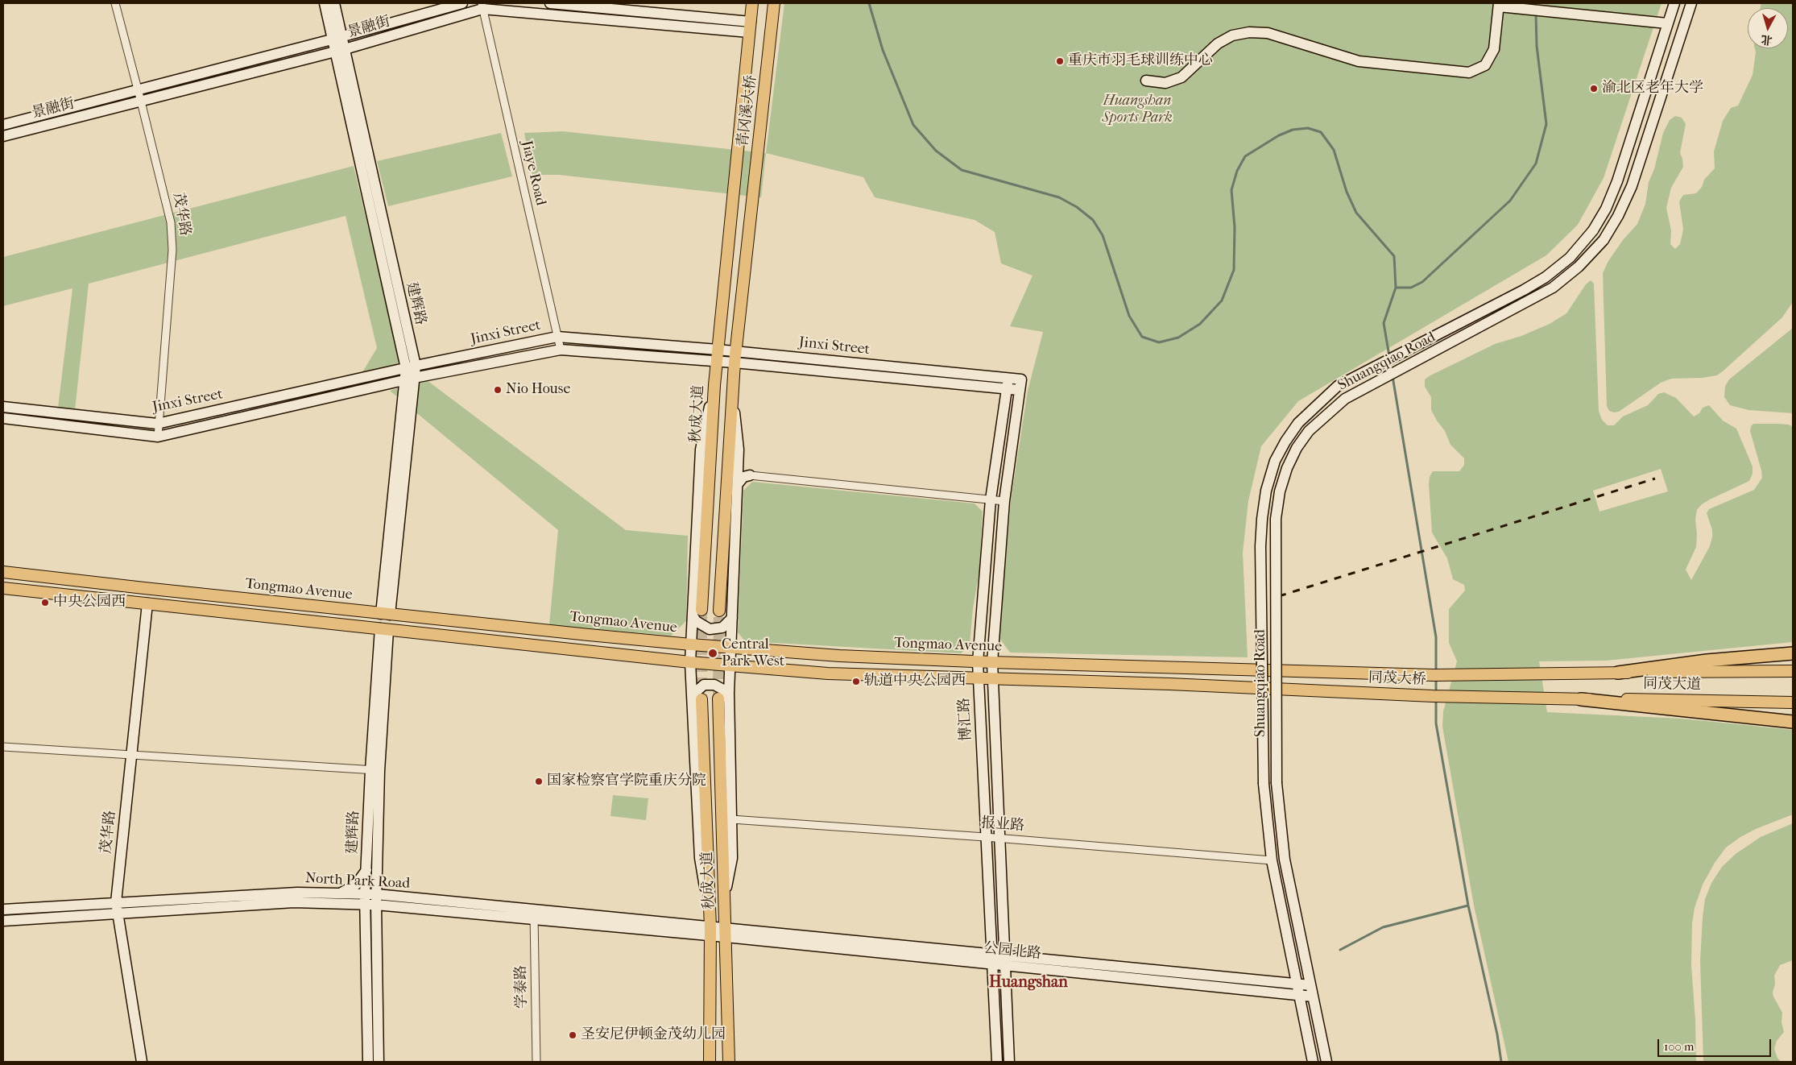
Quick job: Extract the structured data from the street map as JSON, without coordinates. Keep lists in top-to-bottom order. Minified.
{"streets":{"main road":["青冈溪大桥","秋成大道","Tongmao Avenue","同茂大桥","同茂大道"],"street":["景融街","Jiaye Road","茂华路","建辉路","Jinxi Street","Shuangqiao Road","博汇路","报业路","North Park Road","公园北路","学泰路"]},"crossings":[["景融街","青冈溪大桥"],["景融街","Jiaye Road"],["景融街","茂华路"],["景融街","建辉路"],["青冈溪大桥","Jinxi Street"],["青冈溪大桥","秋成大道"],["Jiaye Road","Jinxi Street"],["茂华路","Jinxi Street"],["茂华路","North Park Road"],["建辉路","Jinxi Street"],["建辉路","Tongmao Avenue"],["建辉路","North Park Road"],["Jinxi Street","秋成大道"],["Jinxi Street","博汇路"],["Shuangqiao Road","报业路"],["Shuangqiao Road","公园北路"],["秋成大道","North Park Road"],["秋成大道","公园北路"],["Tongmao Avenue","同茂大桥"],["Tongmao Avenue","博汇路"],["同茂大桥","同茂大道"],["同茂大桥","博汇路"],["博汇路","报业路"],["博汇路","公园北路"],["North Park Road","公园北路"],["North Park Road","学泰路"]],"districts":["Huangshan"],"parks":["Huangshan Sports Park"],"places":["重庆市羽毛球训练中心","渝北区老年大学","Nio House","中央公园西","Central Park West","轨道中央公园西","国家检察官学院重庆分院","圣安尼伊顿金茂幼儿园"],"scale_bar":"100 m","north":"bottom"}
